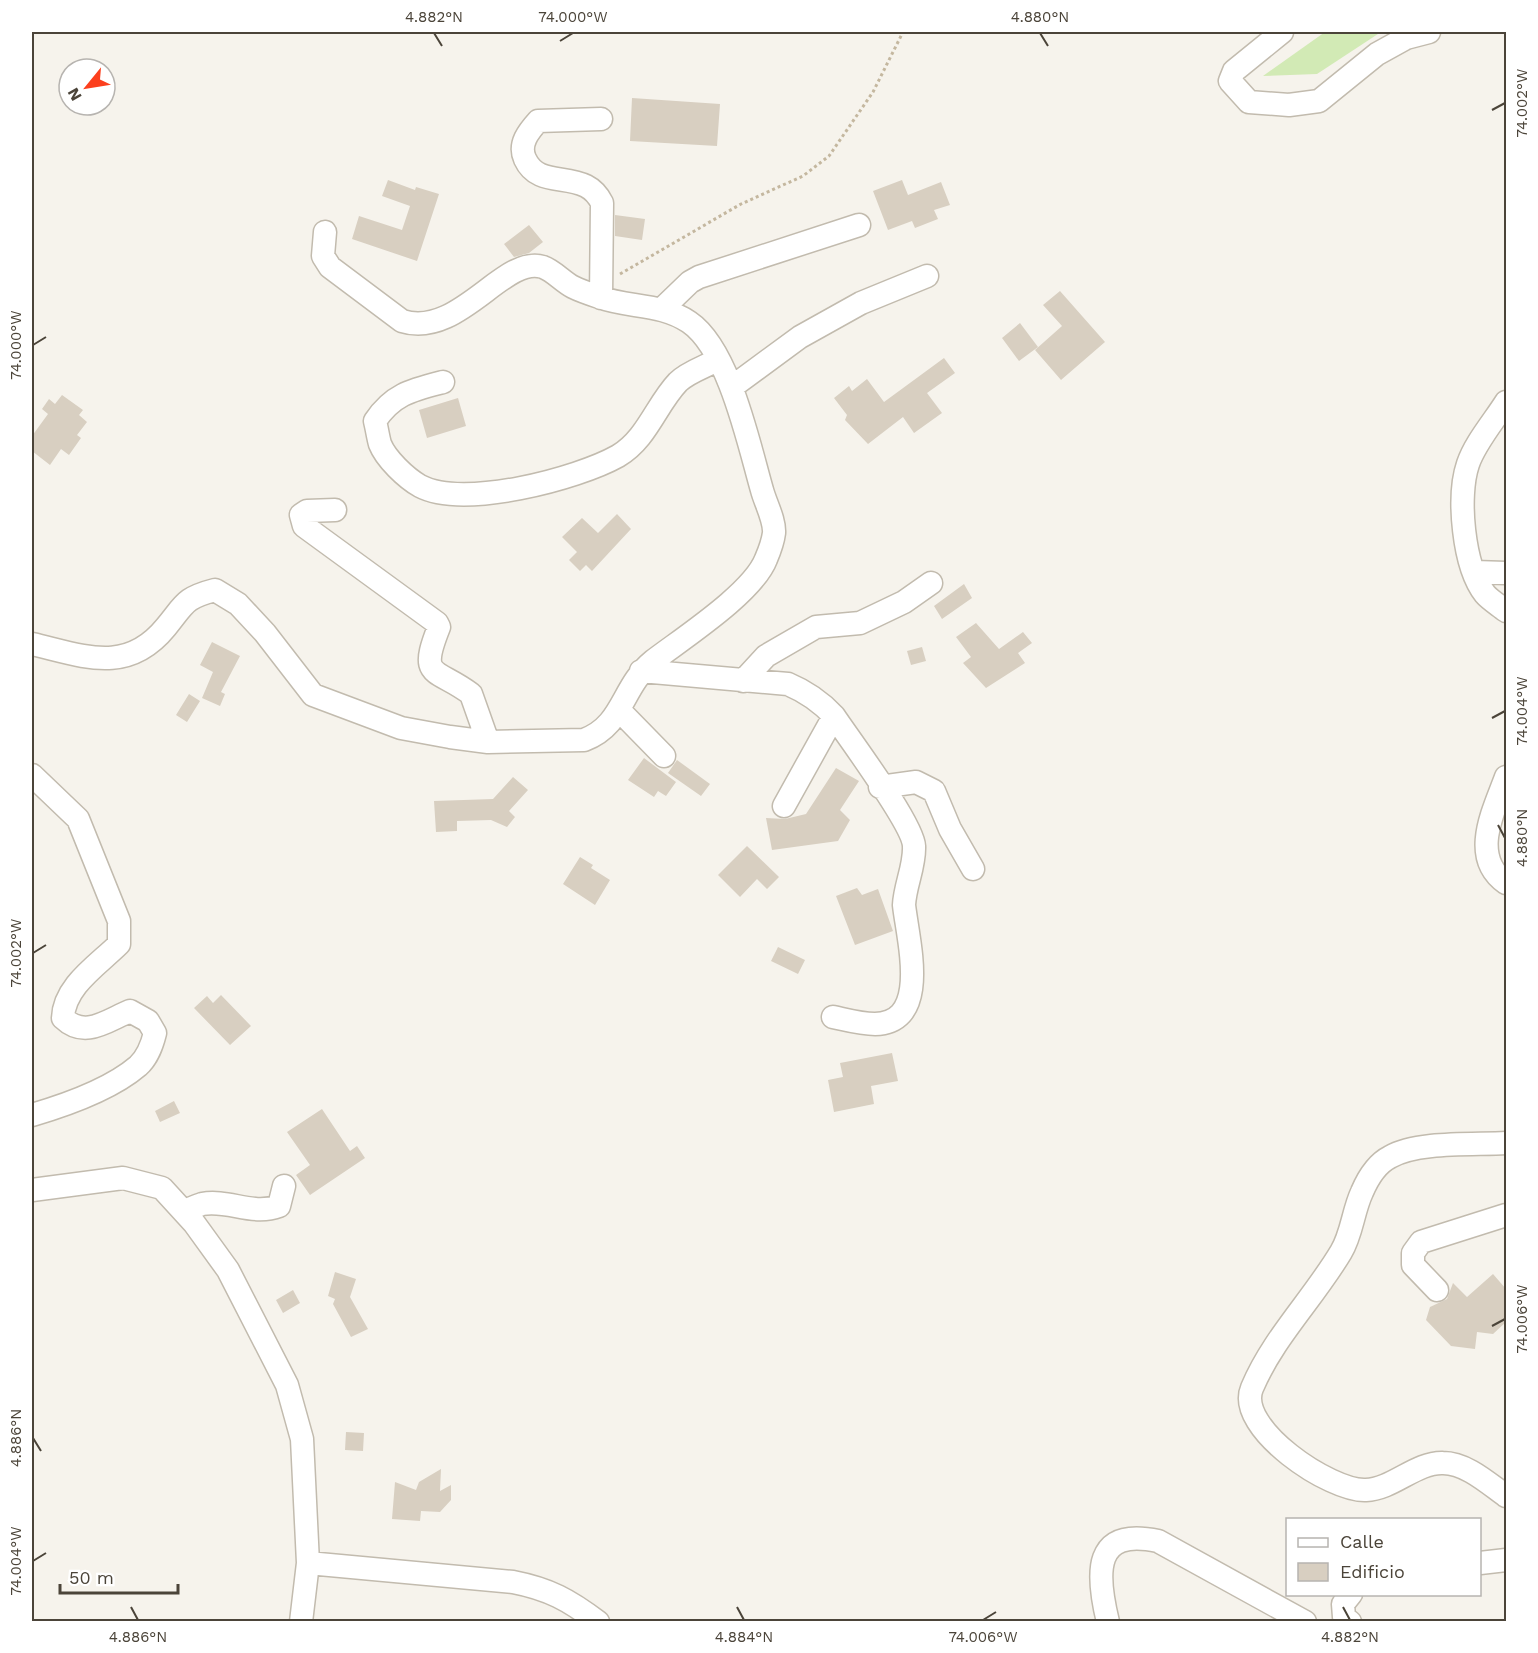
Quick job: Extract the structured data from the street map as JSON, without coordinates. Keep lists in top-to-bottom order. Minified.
{"legend":["Calle","Edificio"],"scale_bar":"50 m","north":"bottom left","coordinates":["4.882°N","74.000°W","4.880°N","74.002°W","74.004°W","74.006°W","4.886°N","4.884°N"]}
